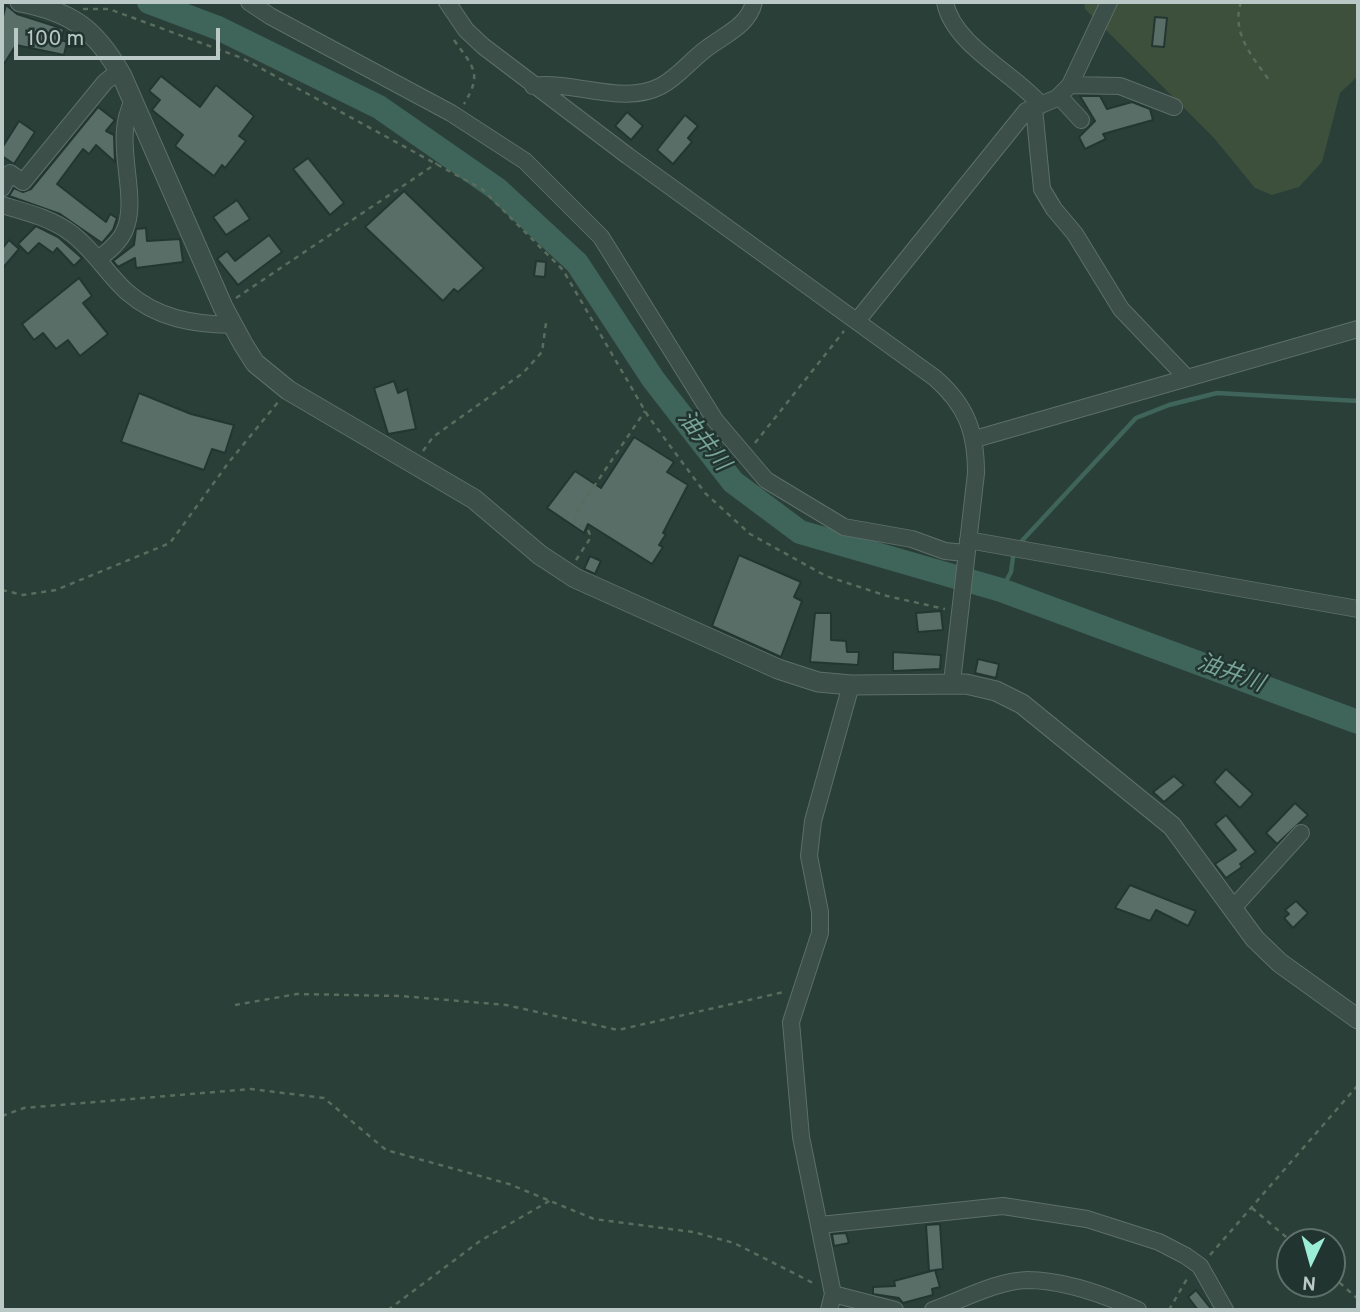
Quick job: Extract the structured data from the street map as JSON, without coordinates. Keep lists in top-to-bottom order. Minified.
{"water":["油井川"],"scale_bar":"100 m","north":"bottom"}
